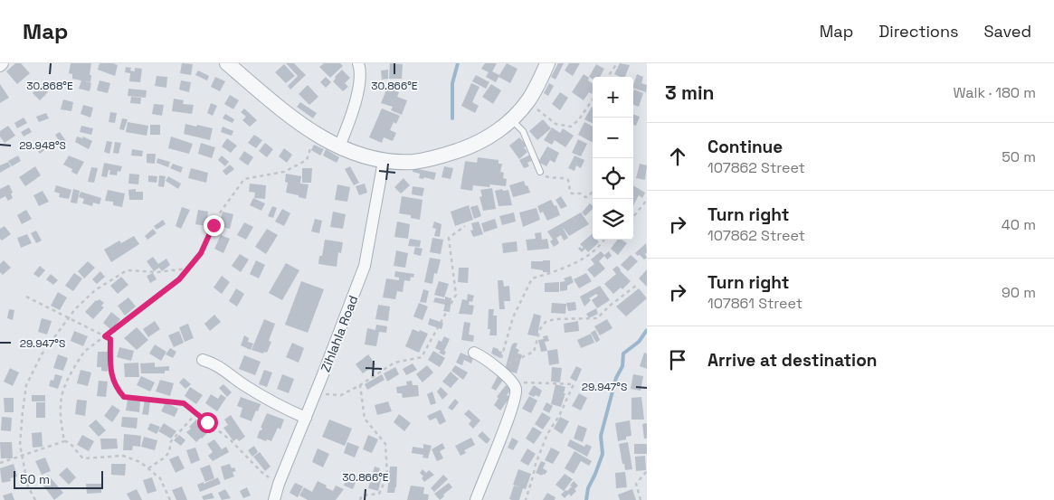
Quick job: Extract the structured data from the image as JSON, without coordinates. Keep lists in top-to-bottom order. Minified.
{"streets":{"street":["Zihlahla Road"]},"scale_bar":"50 m","page":{"header":"Map","nav":["Map","Directions","Saved"],"heading":["3 min","Walk · 180 m"],"map_buttons":["+","−"],"list":[["Continue","107862 Street","50 m"],["Turn right","107862 Street","40 m"],["Turn right","107861 Street","90 m"],"Arrive at destination"],"scale":"50 m"},"coordinates":["30.868°E","30.866°E","29.948°S","29.947°S"]}
